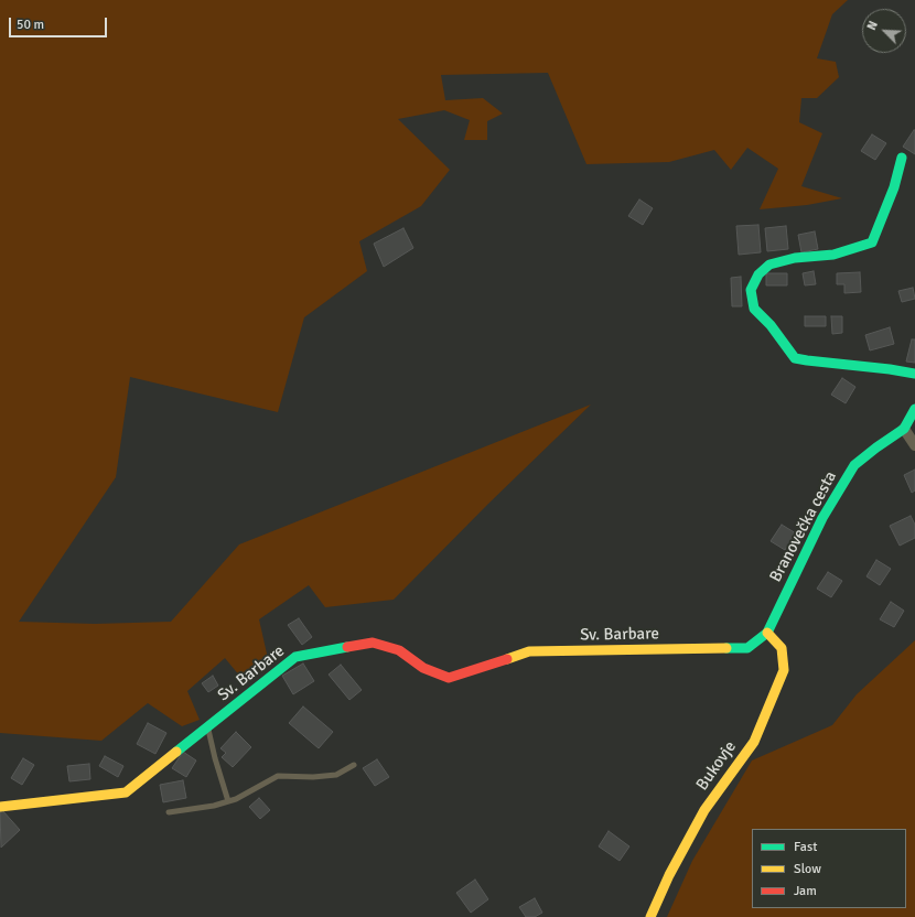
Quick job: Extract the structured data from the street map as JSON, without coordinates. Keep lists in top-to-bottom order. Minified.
{"streets":{"street":["Branovečka cesta","Sv. Barbare","Bukovje"]},"crossings":[["Branovečka cesta","Sv. Barbare"],["Branovečka cesta","Bukovje"],["Sv. Barbare","Bukovje"]],"legend":["Fast","Slow","Jam"],"scale_bar":"50 m","north":"top left"}
